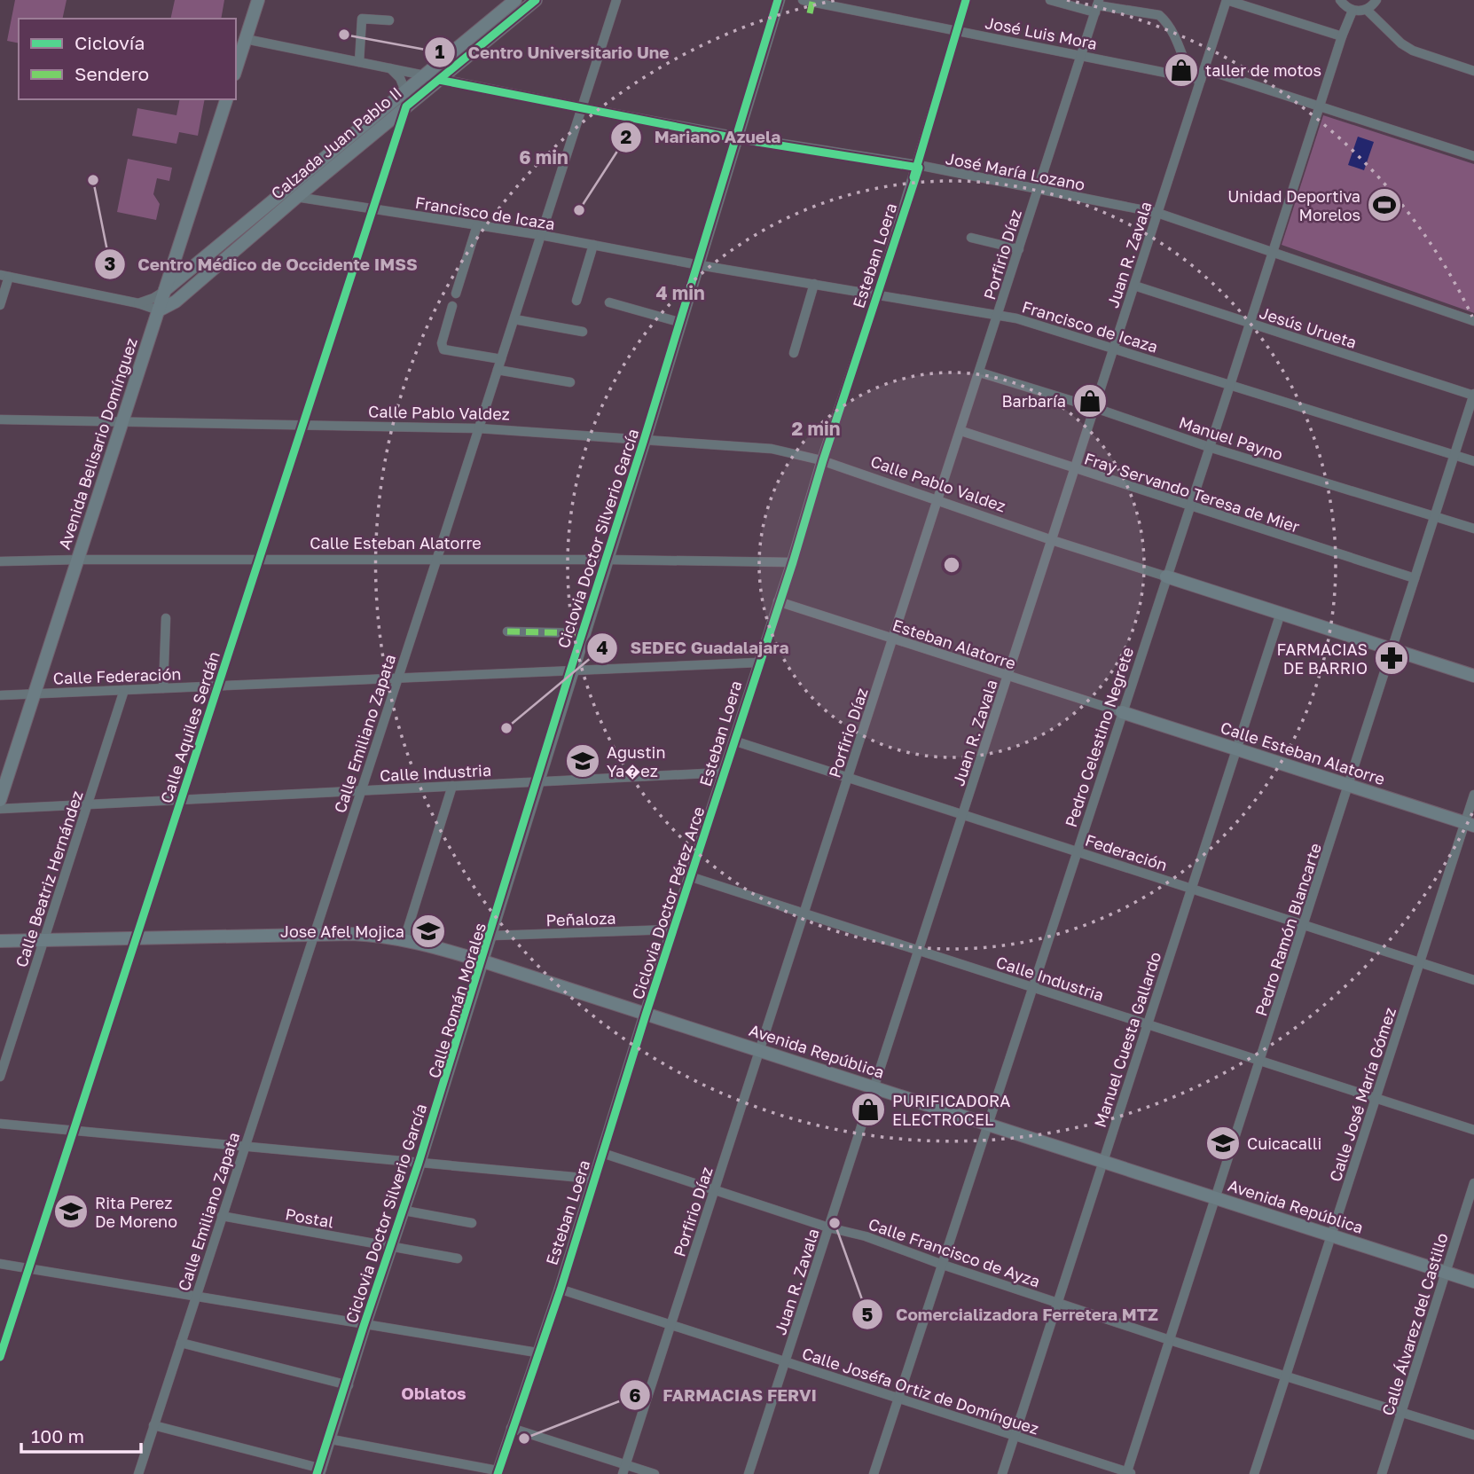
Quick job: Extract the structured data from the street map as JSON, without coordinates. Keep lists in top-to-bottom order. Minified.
{"streets":{"street":["José Luis Mora","Calzada Juan Pablo II","José María Lozano","Francisco de Icaza","Porfirio Díaz","Juan R. Zavala","Esteban Loera","Jesús Urueta","Calle Pablo Valdez","Manuel Payno","Avenida Belisario Domínguez","Fray Servando Teresa de Mier","Calle Esteban Alatorre","Esteban Alatorre","Calle Federación","Calle Aquiles Serdán","Calle Emiliano Zapata","Pedro Celestino Negrete","Calle Industria","Federación","Calle Beatriz Hernández","Peñaloza","Pedro Ramón Blancarte","Calle Román Morales","Manuel Cuesta Gallardo","Avenida República","Calle José María Gómez","Postal","Calle Francisco de Ayza","Calle Álvarez del Castillo","Calle Joséfa Ortiz de Domínguez"],"cycle path":["Ciclovia Doctor Silverio García","Ciclovia Doctor Pérez Arce"]},"crossings":[["José Luis Mora","Porfirio Díaz"],["José Luis Mora","Juan R. Zavala"],["José Luis Mora","Esteban Loera"],["Calzada Juan Pablo II","José María Lozano"],["Calzada Juan Pablo II","Francisco de Icaza"],["Calzada Juan Pablo II","Avenida Belisario Domínguez"],["Calzada Juan Pablo II","Calle Aquiles Serdán"],["José María Lozano","Porfirio Díaz"],["José María Lozano","Juan R. Zavala"],["José María Lozano","Esteban Loera"],["José María Lozano","Calle Aquiles Serdán"],["José María Lozano","Calle Emiliano Zapata"],["José María Lozano","Pedro Celestino Negrete"],["José María Lozano","Calle Román Morales"],["Francisco de Icaza","Porfirio Díaz"],["Francisco de Icaza","Juan R. Zavala"],["Francisco de Icaza","Esteban Loera"],["Francisco de Icaza","Calle Aquiles Serdán"],["Francisco de Icaza","Calle Emiliano Zapata"],["Francisco de Icaza","Pedro Celestino Negrete"],["Francisco de Icaza","Pedro Ramón Blancarte"],["Francisco de Icaza","Calle Román Morales"],["Porfirio Díaz","Calle Pablo Valdez"],["Porfirio Díaz","Manuel Payno"],["Porfirio Díaz","Fray Servando Teresa de Mier"],["Porfirio Díaz","Esteban Alatorre"],["Porfirio Díaz","Calle Industria"],["Porfirio Díaz","Federación"],["Porfirio Díaz","Avenida República"],["Porfirio Díaz","Calle Francisco de Ayza"],["Porfirio Díaz","Calle Joséfa Ortiz de Domínguez"],["Juan R. Zavala","Jesús Urueta"],["Juan R. Zavala","Calle Pablo Valdez"],["Juan R. Zavala","Manuel Payno"],["Juan R. Zavala","Fray Servando Teresa de Mier"],["Juan R. Zavala","Esteban Alatorre"],["Juan R. Zavala","Calle Industria"],["Juan R. Zavala","Federación"],["Juan R. Zavala","Avenida República"],["Juan R. Zavala","Calle Francisco de Ayza"],["Juan R. Zavala","Calle Joséfa Ortiz de Domínguez"],["Esteban Loera","Calle Pablo Valdez"],["Esteban Loera","Calle Esteban Alatorre"],["Esteban Loera","Esteban Alatorre"],["Esteban Loera","Calle Federación"],["Esteban Loera","Calle Industria"],["Esteban Loera","Federación"],["Esteban Loera","Peñaloza"],["Esteban Loera","Avenida República"],["Esteban Loera","Calle Francisco de Ayza"],["Esteban Loera","Calle Joséfa Ortiz de Domínguez"],["Jesús Urueta","Pedro Celestino Negrete"],["Jesús Urueta","Pedro Ramón Blancarte"],["Calle Pablo Valdez","Avenida Belisario Domínguez"],["Calle Pablo Valdez","Calle Aquiles Serdán"],["Calle Pablo Valdez","Calle Emiliano Zapata"],["Calle Pablo Valdez","Pedro Celestino Negrete"],["Calle Pablo Valdez","Pedro Ramón Blancarte"],["Calle Pablo Valdez","Calle Román Morales"],["Calle Pablo Valdez","Manuel Cuesta Gallardo"],["Manuel Payno","Pedro Celestino Negrete"],["Manuel Payno","Pedro Ramón Blancarte"],["Avenida Belisario Domínguez","Calle Esteban Alatorre"],["Avenida Belisario Domínguez","Calle Federación"],["Fray Servando Teresa de Mier","Pedro Celestino Negrete"],["Fray Servando Teresa de Mier","Pedro Ramón Blancarte"],["Calle Esteban Alatorre","Esteban Alatorre"],["Calle Esteban Alatorre","Calle Aquiles Serdán"],["Calle Esteban Alatorre","Calle Emiliano Zapata"],["Calle Esteban Alatorre","Pedro Celestino Negrete"],["Calle Esteban Alatorre","Pedro Ramón Blancarte"],["Calle Esteban Alatorre","Calle Román Morales"],["Calle Esteban Alatorre","Manuel Cuesta Gallardo"],["Calle Esteban Alatorre","Calle José María Gómez"],["Esteban Alatorre","Pedro Celestino Negrete"],["Calle Federación","Calle Aquiles Serdán"],["Calle Federación","Calle Emiliano Zapata"],["Calle Federación","Calle Beatriz Hernández"],["Calle Federación","Calle Román Morales"],["Calle Aquiles Serdán","Calle Industria"],["Calle Aquiles Serdán","Avenida República"],["Calle Emiliano Zapata","Calle Industria"],["Calle Emiliano Zapata","Avenida República"],["Calle Emiliano Zapata","Postal"],["Pedro Celestino Negrete","Calle Industria"],["Pedro Celestino Negrete","Federación"],["Pedro Celestino Negrete","Avenida República"],["Pedro Celestino Negrete","Calle Francisco de Ayza"],["Pedro Celestino Negrete","Calle Joséfa Ortiz de Domínguez"],["Calle Industria","Calle Beatriz Hernández"],["Calle Industria","Pedro Ramón Blancarte"],["Calle Industria","Calle Román Morales"],["Calle Industria","Manuel Cuesta Gallardo"],["Calle Industria","Calle José María Gómez"],["Federación","Pedro Ramón Blancarte"],["Federación","Manuel Cuesta Gallardo"],["Federación","Calle José María Gómez"],["Calle Beatriz Hernández","Avenida República"],["Peñaloza","Calle Román Morales"],["Pedro Ramón Blancarte","Avenida República"],["Pedro Ramón Blancarte","Calle Francisco de Ayza"],["Pedro Ramón Blancarte","Calle Joséfa Ortiz de Domínguez"],["Calle Román Morales","Avenida República"],["Calle Román Morales","Postal"],["Manuel Cuesta Gallardo","Avenida República"],["Manuel Cuesta Gallardo","Calle Francisco de Ayza"],["Manuel Cuesta Gallardo","Calle Joséfa Ortiz de Domínguez"],["Avenida República","Calle José María Gómez"],["Avenida República","Calle Álvarez del Castillo"],["Calle José María Gómez","Calle Francisco de Ayza"],["Calle Francisco de Ayza","Calle Álvarez del Castillo"]],"districts":["Oblatos"],"places":{"other":["Centro Universitario Une","Centro Médico de Occidente IMSS","Mariano Azuela","SEDEC Guadalajara","Comercializadora Ferretera MTZ","FARMACIAS FERVI"],"shop":["taller de motos","Barbaría","PURIFICADORA ELECTROCEL"],"sports":["Unidad Deportiva Morelos"],"pharmacy":["FARMACIAS DE BARRIO"],"school or university":["Agustin Ya�ez","Jose Afel Mojica","Cuicacalli","Rita Perez De Moreno"]},"legend":["Ciclovía","Sendero"],"scale_bar":"100 m","rings":["6 min","4 min","2 min"]}
